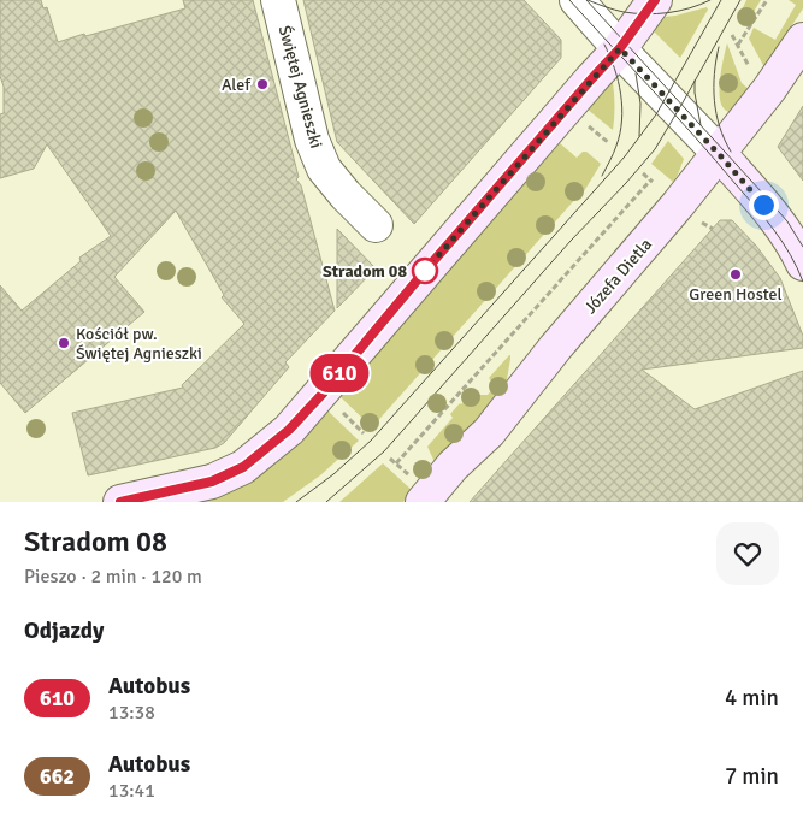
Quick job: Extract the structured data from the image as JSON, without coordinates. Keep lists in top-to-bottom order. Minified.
{"streets":{"street":["Świętej Agnieszki","Józefa Dietla"]},"places":["Alef","Stradom 08","Green Hostel","Kościół pw. Świętej Agnieszki"],"lines":["bus line 610"],"page":{"on_map":"610","heading":[["Stradom 08","Pieszo · 2 min · 120 m"],"Odjazdy"],"list":[{"mark":"610","name":"Autobus","note":"13:38","value":"4 min"},{"mark":"662","name":"Autobus","note":"13:41","value":"7 min"}]}}
